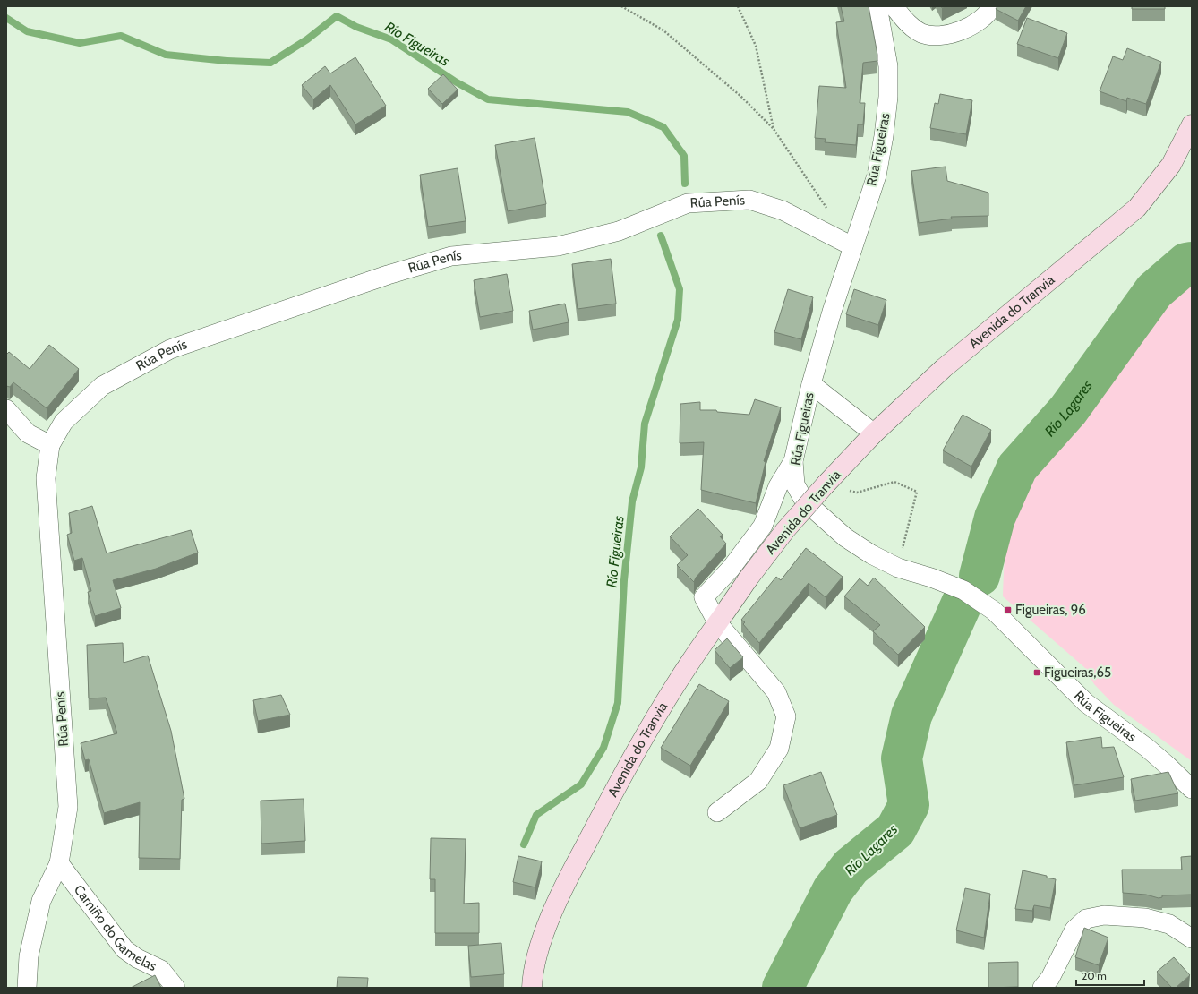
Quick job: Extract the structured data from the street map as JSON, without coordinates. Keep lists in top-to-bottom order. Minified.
{"streets":{"main road":["Avenida do Tranvia"],"street":["Rúa Figueiras","Rúa Penís","Camiño do Gamelas"]},"crossings":[["Rúa Figueiras","Rúa Penís"],["Rúa Penís","Camiño do Gamelas"]],"water":["Río Figueiras","Río Lagares"],"places":{"transit":["Figueiras, 96","Figueiras,65"]},"scale_bar":"20 m"}
